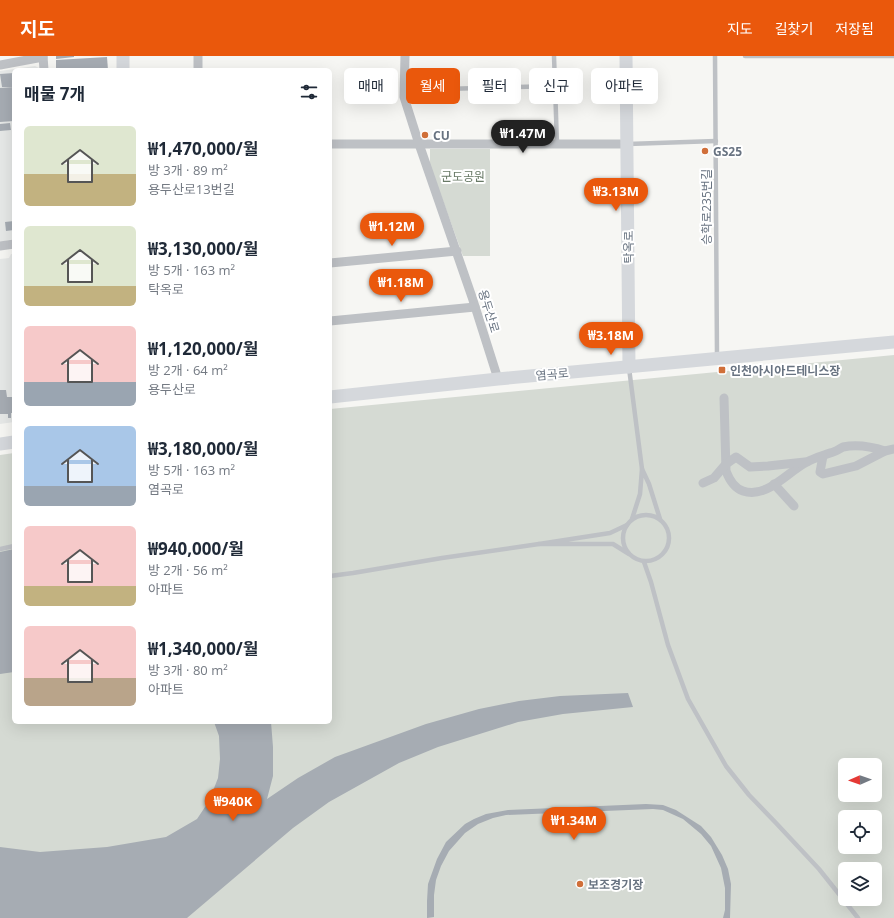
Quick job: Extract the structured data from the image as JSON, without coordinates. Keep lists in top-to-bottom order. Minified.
{"streets":{"main road":["탁옥로","염곡로"],"street":["용두산로"],"lane":["승학로235번길"]},"crossings":[["승학로235번길","염곡로"],["탁옥로","염곡로"],["용두산로","염곡로"]],"parks":["군도공원"],"places":{"other":["CU","GS25","보조경기장"],"transit":["인천아시아드테니스장"]},"north":"left","page":{"header":"지도","nav":["지도","길찾기","저장됨"],"chip":["매매","월세","필터","신규","아파트"],"heading":"매물 7개","list":[{"name":"₩1,470,000/월","note":"방 3개 · 89 m² · 용두산로13번길"},{"name":"₩3,130,000/월","note":"방 5개 · 163 m² · 탁옥로"},{"name":"₩1,120,000/월","note":"방 2개 · 64 m² · 용두산로"},{"name":"₩3,180,000/월","note":"방 5개 · 163 m² · 염곡로"},{"name":"₩940,000/월","note":"방 2개 · 56 m² · 아파트"},{"name":"₩1,340,000/월","note":"방 3개 · 80 m² · 아파트"}],"price":["₩1.47M","₩3.13M","₩1.12M","₩1.18M","₩3.18M","₩940K","₩1.34M"]}}
